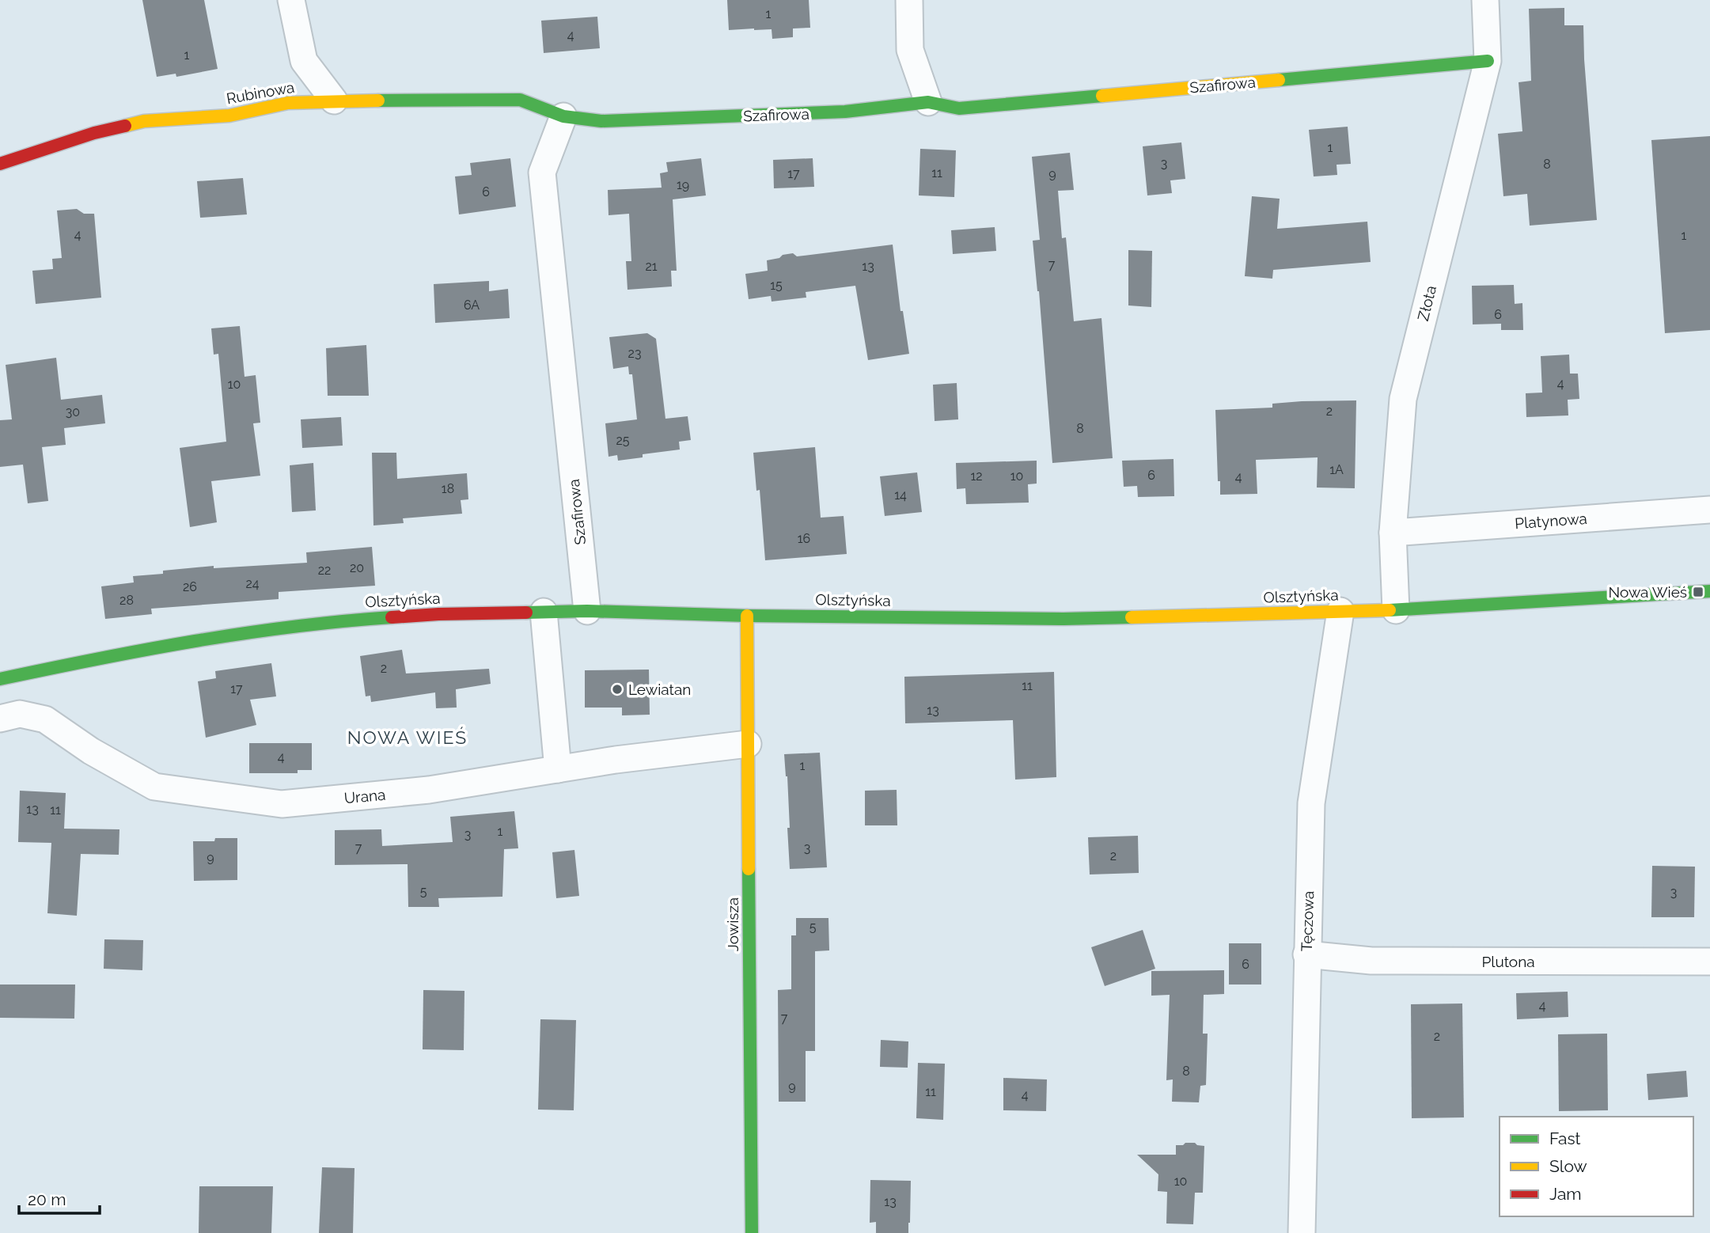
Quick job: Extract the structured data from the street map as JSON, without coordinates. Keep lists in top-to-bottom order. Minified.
{"streets":{"street":["Szafirowa","Rubinowa","Złota","Platynowa","Olsztyńska","Urana","Tęczowa","Jowisza","Plutona"]},"crossings":[["Szafirowa","Rubinowa"],["Szafirowa","Złota"],["Szafirowa","Olsztyńska"],["Złota","Platynowa"],["Złota","Olsztyńska"],["Olsztyńska","Tęczowa"],["Olsztyńska","Jowisza"],["Urana","Jowisza"],["Tęczowa","Plutona"]],"districts":["NOWA WIEŚ"],"places":{"transit":["Nowa Wieś"],"other":["Lewiatan"]},"house_numbers":["1","4","1","1","3","8","11","17","9","19","6","4","1","7","21","13","15","6A","6","23","4","10","2","30","8","25","1A","6","12","10","4","18","14","16","20","22","24","26","28","2","11","17","13","4","1","13","11","1","3","7","3","2","9","5","3","5","6","4","7","2","8","9","11","4","10","13"],"legend":["Fast","Slow","Jam"],"scale_bar":"20 m"}
